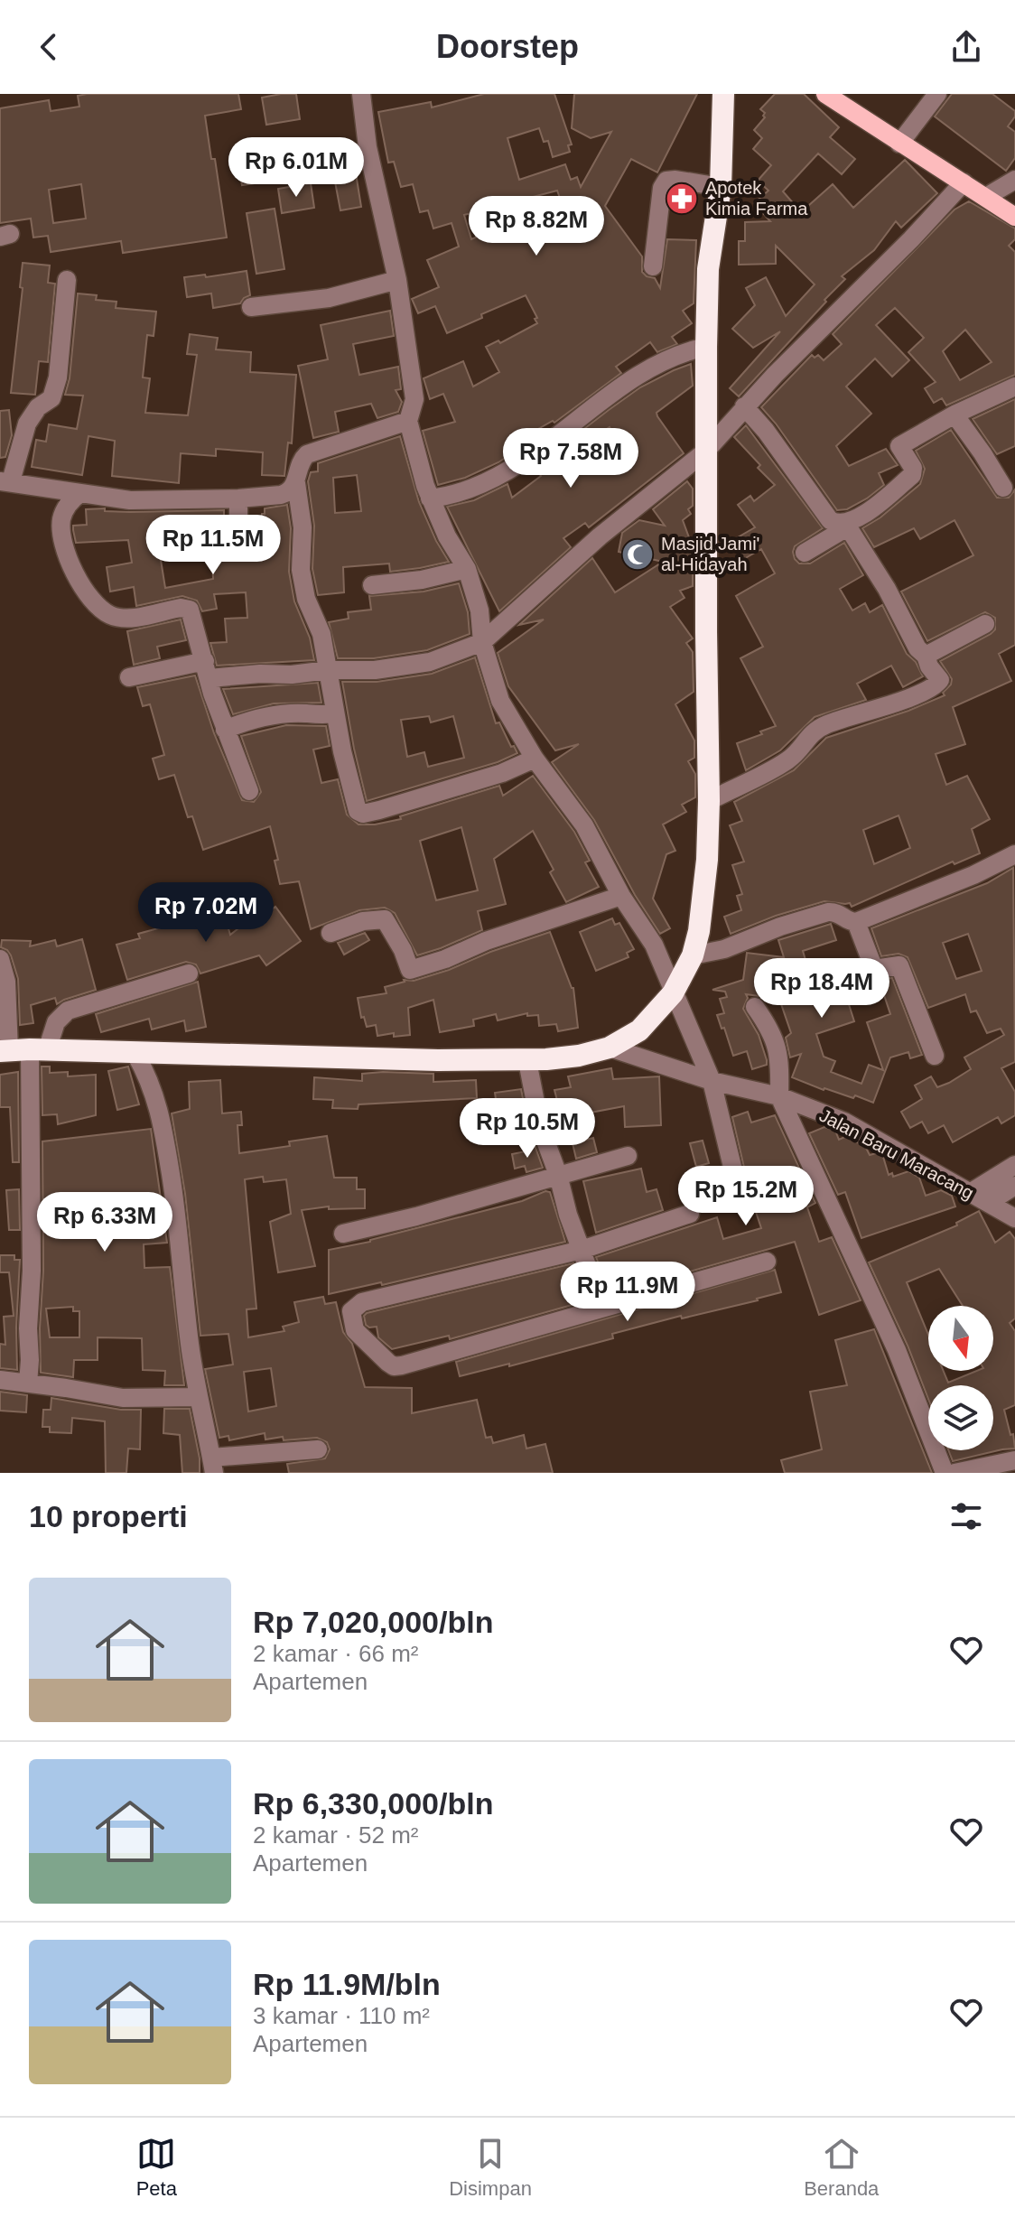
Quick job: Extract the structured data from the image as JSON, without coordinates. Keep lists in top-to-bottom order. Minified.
{"streets":{"street":["Jalan Baru Maracang"]},"places":{"pharmacy":["Apotek Kimia Farma"],"mosque":["Masjid Jami' al-Hidayah"]},"north":"bottom","page":{"header":"Doorstep","price":["Rp 6.01M","Rp 8.82M","Rp 7.58M","Rp 11.5M","Rp 7.02M","Rp 18.4M","Rp 10.5M","Rp 15.2M","Rp 6.33M","Rp 11.9M"],"heading":"10 properti","list":[{"name":"Rp 7,020,000/bln","note":"2 kamar · 66 m² · Apartemen"},{"name":"Rp 6,330,000/bln","note":"2 kamar · 52 m² · Apartemen"},{"name":"Rp 11.9M/bln","note":"3 kamar · 110 m² · Apartemen"}],"tabs":["Peta","Disimpan","Beranda"]}}
